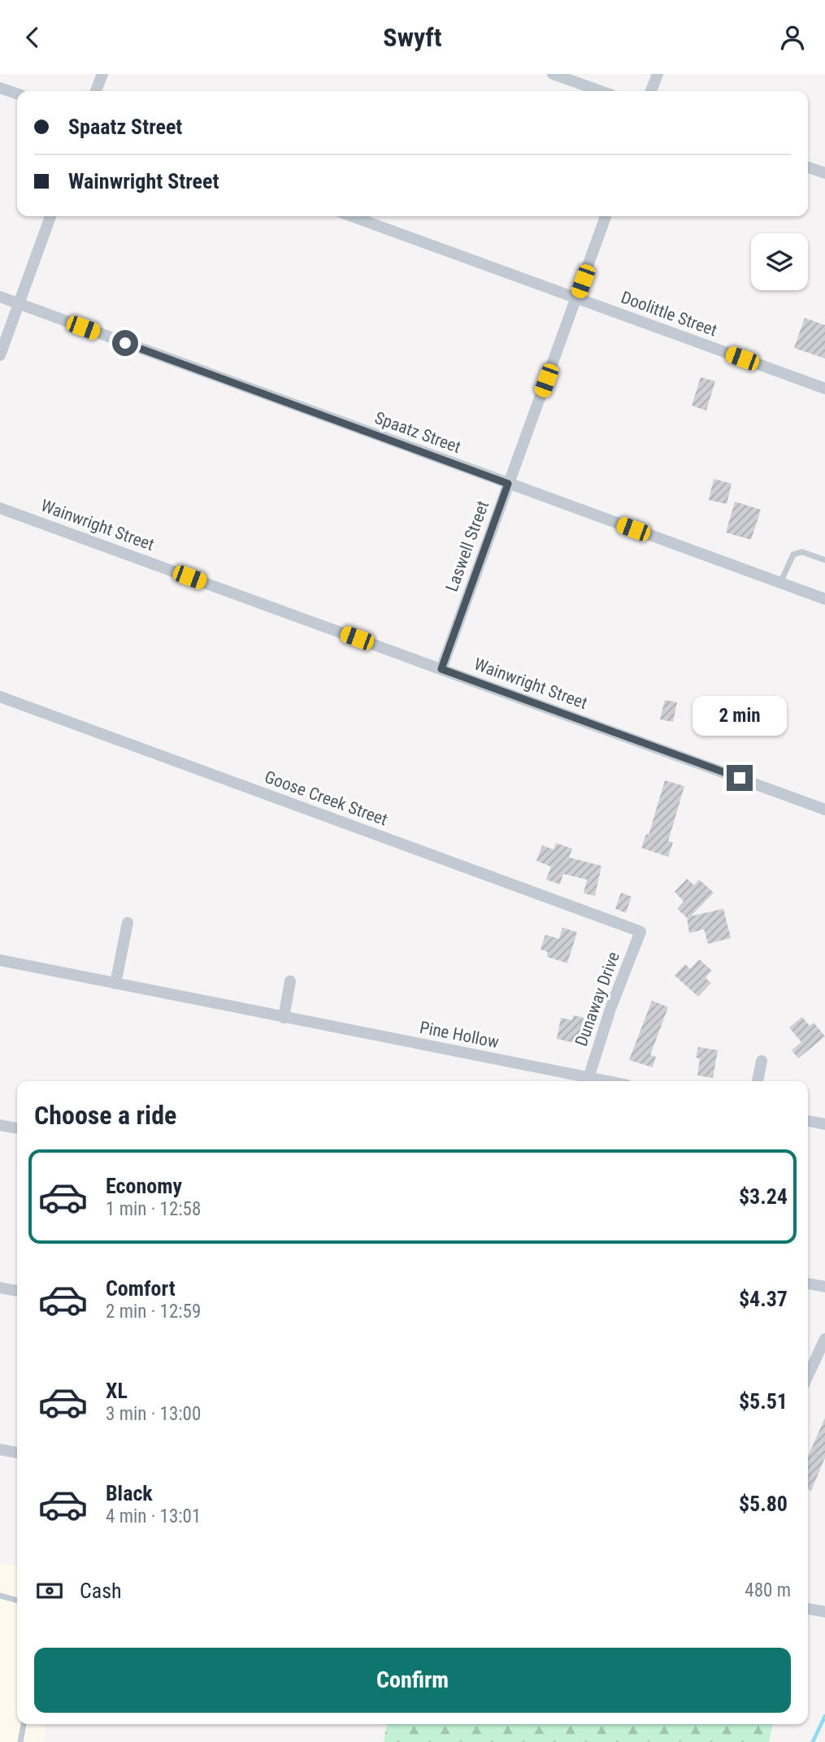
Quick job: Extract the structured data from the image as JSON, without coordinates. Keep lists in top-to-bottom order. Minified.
{"streets":{"street":["Doolittle Street","Spaatz Street","Wainwright Street","Laswell Street","Goose Creek Street","Dunaway Drive","Pine Hollow"]},"crossings":[["Doolittle Street","Laswell Street"],["Spaatz Street","Laswell Street"],["Wainwright Street","Laswell Street"],["Goose Creek Street","Dunaway Drive"],["Dunaway Drive","Pine Hollow"]],"page":{"header":"Swyft","banner":["Spaatz Street","Wainwright Street"],"bubble":"2 min","heading":"Choose a ride","list":[{"name":"Economy","note":"1 min · 12:58","value":"$3.24"},{"name":"Comfort","note":"2 min · 12:59","value":"$4.37"},{"name":"XL","note":"3 min · 13:00","value":"$5.51"},{"name":"Black","note":"4 min · 13:01","value":"$5.80"}],"pay":["Cash","480 m"],"buttons":"Confirm"}}
